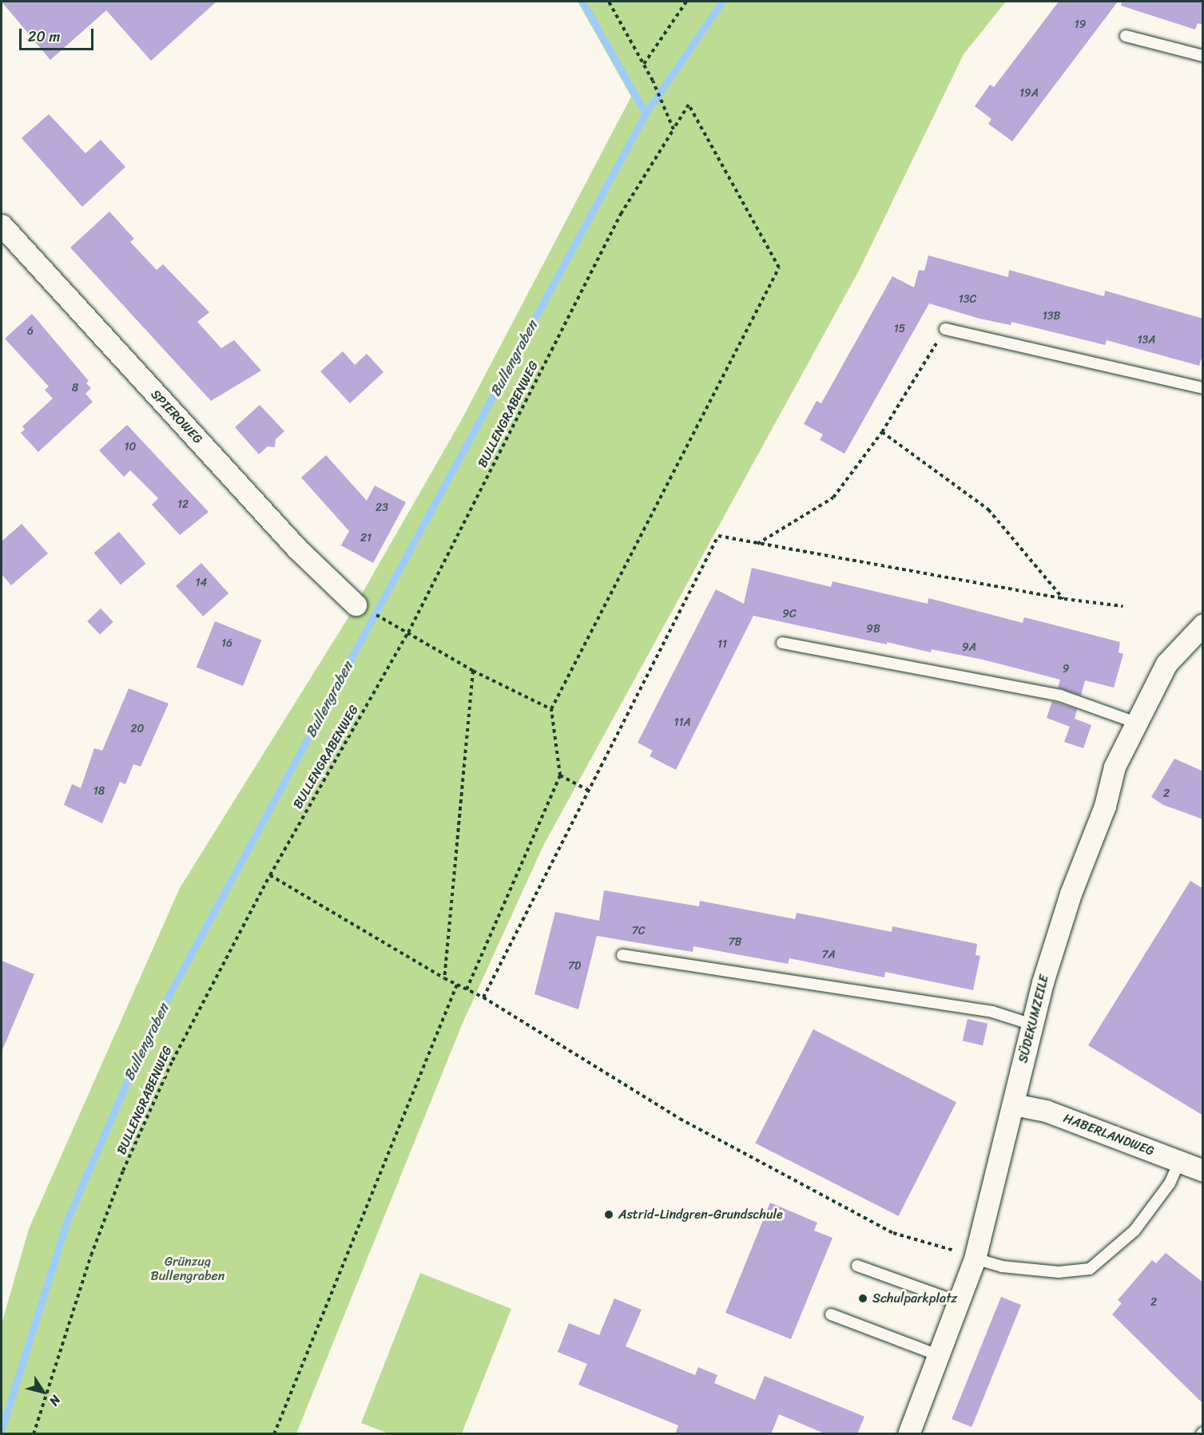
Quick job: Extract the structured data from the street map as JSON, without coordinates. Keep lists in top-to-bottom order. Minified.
{"streets":{"street":["SPIEROWEG","SÜDEKUMZEILE","HABERLANDWEG"],"path":["BULLENGRABENWEG"]},"crossings":[["SÜDEKUMZEILE","HABERLANDWEG"]],"water":["Bullengraben"],"parks":["Grünzug Bullengraben"],"places":["Astrid-Lindgren-Grundschule","Schulparkplatz"],"house_numbers":["19","19A","13C","13B","15","6","13A","8","10","12","23","21","14","9C","9B","16","11","9A","9","11A","20","18","2","7C","7B","7A","7D","2"],"scale_bar":"20 m","north":"bottom right"}
